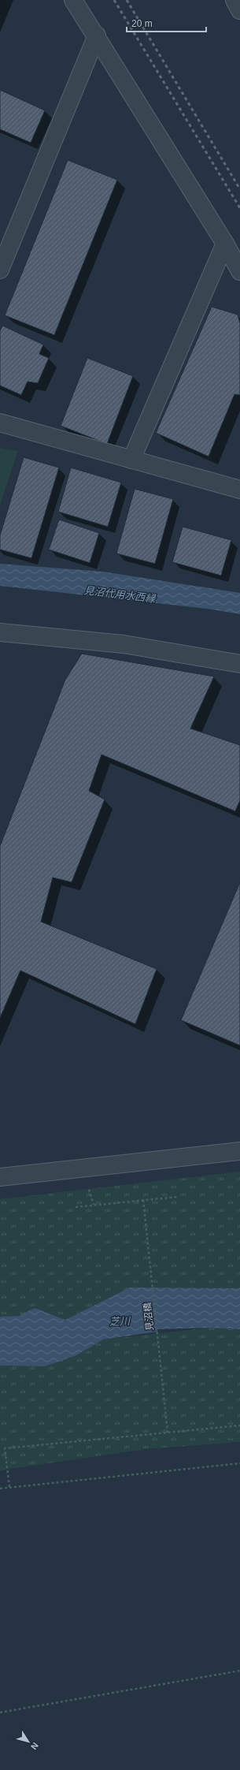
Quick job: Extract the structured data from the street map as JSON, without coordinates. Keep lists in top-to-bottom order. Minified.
{"streets":{"path":["見沼橋"]},"water":["見沼代用水西縁","芝川"],"scale_bar":"20 m","north":"bottom right"}
